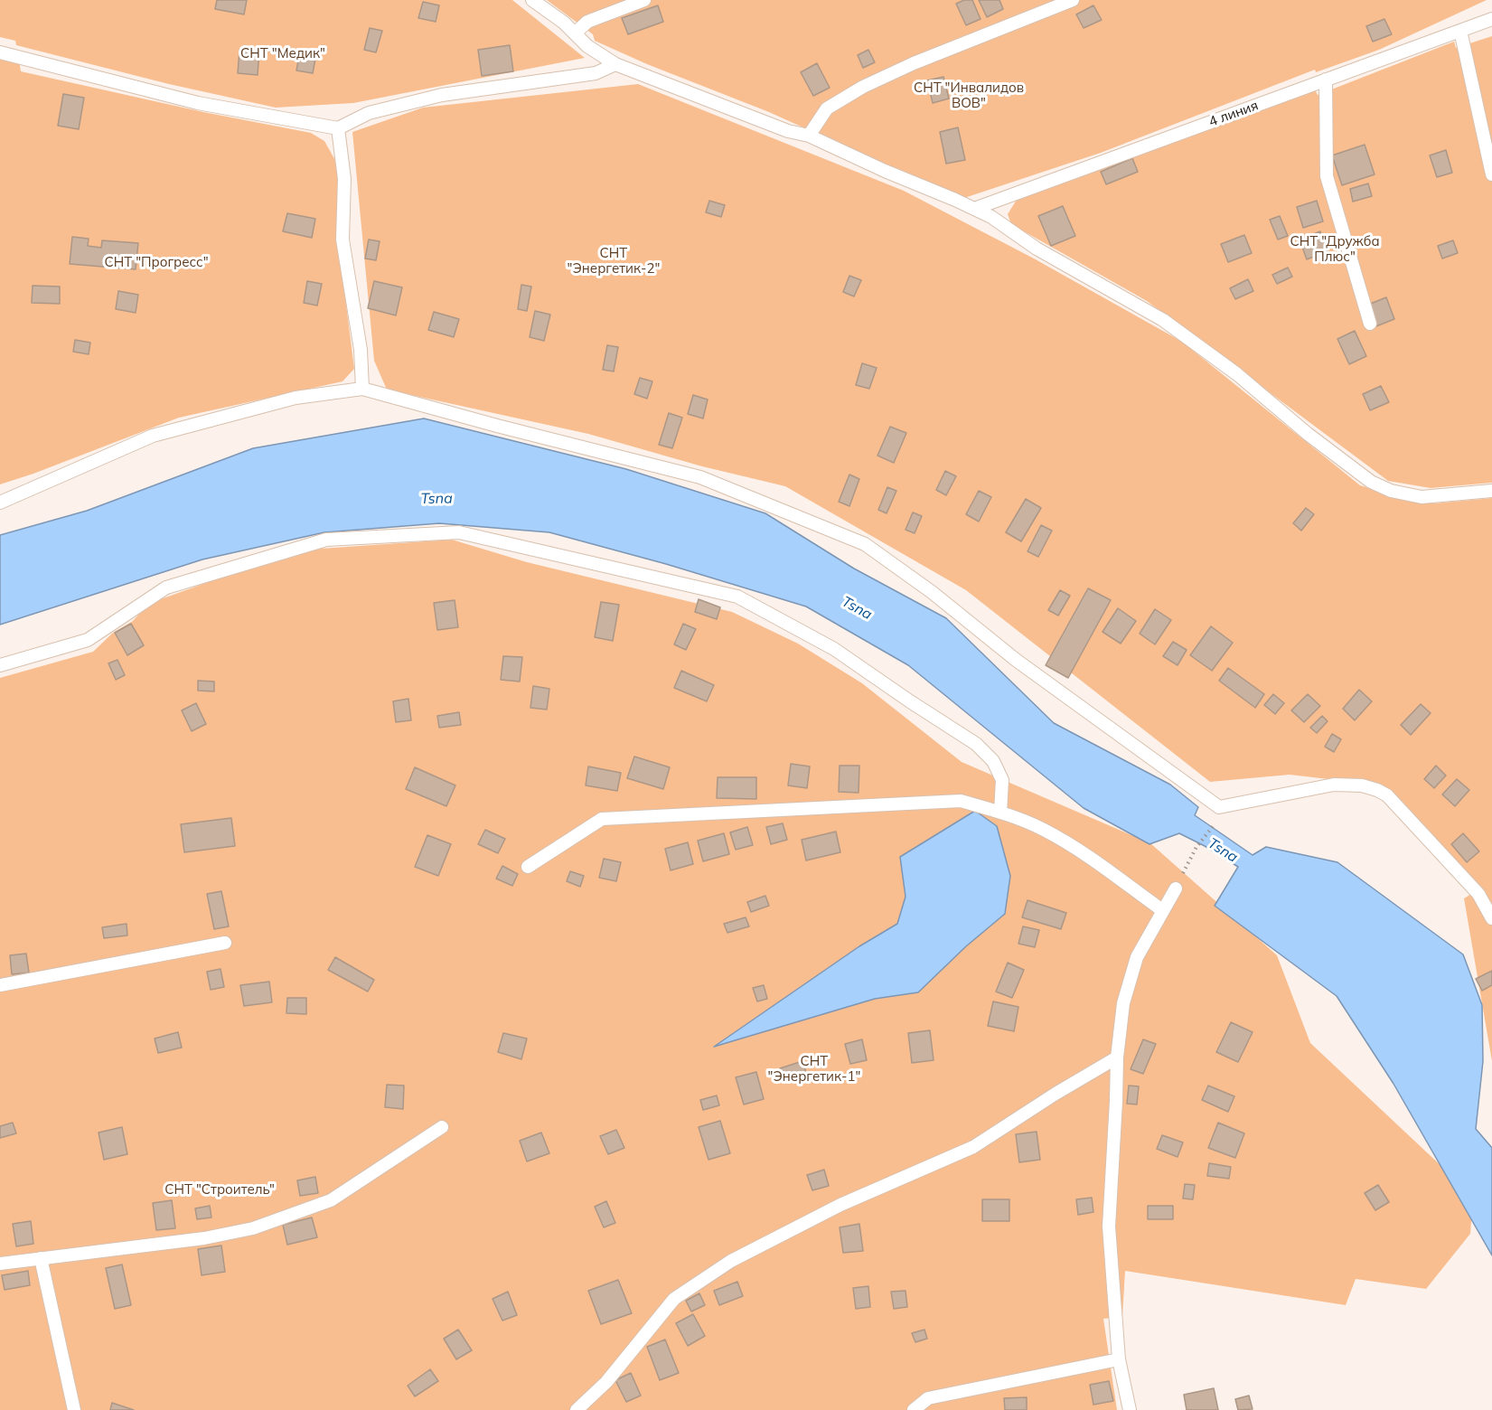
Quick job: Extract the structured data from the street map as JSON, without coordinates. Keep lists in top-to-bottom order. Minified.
{"streets":{"lane":["4 линия"]},"water":["Tsna"],"parks":["СНТ \"Медик\"","СНТ \"Инвалидов ВОВ\"","СНТ \"Дружба Плюс\"","СНТ \"Энергетик-2\"","СНТ \"Прогресс\"","СНТ \"Энергетик-1\"","СНТ \"Строитель\""]}
